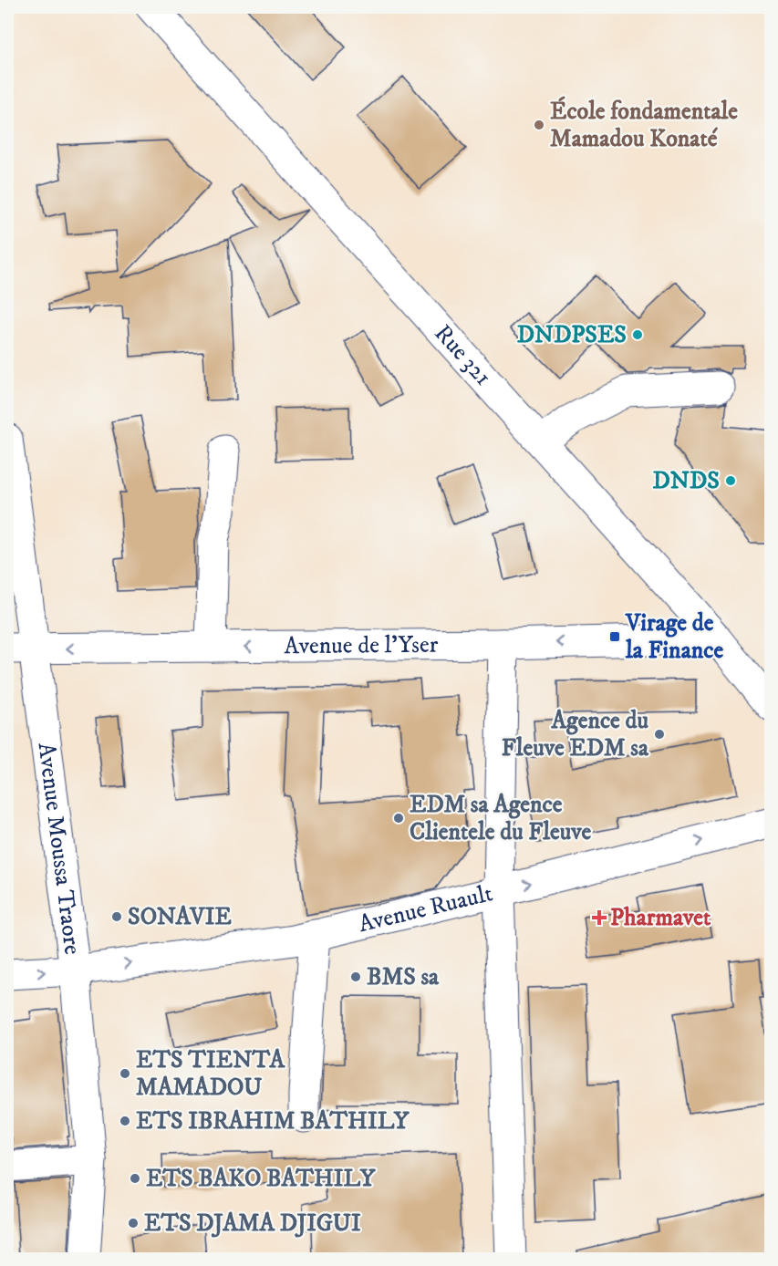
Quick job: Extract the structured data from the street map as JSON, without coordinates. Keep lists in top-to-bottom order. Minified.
{"streets":{"street":["Rue 321","Avenue de l'Yser","Avenue Moussa Traore","Avenue Ruault"]},"crossings":[["Rue 321","Avenue de l'Yser"],["Avenue de l'Yser","Avenue Moussa Traore"],["Avenue Moussa Traore","Avenue Ruault"]],"one_way":["Avenue de l'Yser","Avenue Ruault"],"places":{"other":["École fondamentale Mamadou Konaté","DNDPSES","DNDS","Agence du Fleuve EDM sa","EDM sa Agence Clientele du Fleuve","SONAVIE","BMS sa","ETS TIENTA MAMADOU","ETS IBRAHIM BATHILY","ETS BAKO BATHILY","ETS DJAMA DJIGUI"],"transit":["Virage de la Finance"],"health":["Pharmavet"]}}
